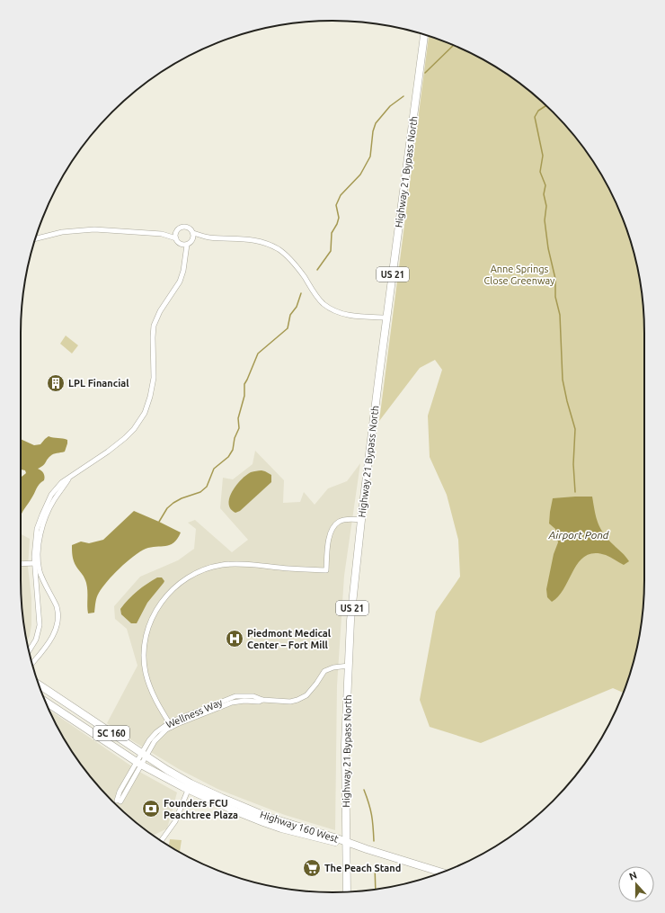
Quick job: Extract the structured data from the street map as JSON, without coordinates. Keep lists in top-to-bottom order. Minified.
{"streets":{"main road":["Highway 21 Bypass North","US 21","SC 160","Highway 160 West"],"street":["Wellness Way"]},"crossings":[["Highway 21 Bypass North","Wellness Way"],["Highway 21 Bypass North","SC 160"],["Highway 21 Bypass North","Highway 160 West"],["Wellness Way","Highway 160 West"],["SC 160","Highway 160 West"]],"water":["Airport Pond"],"parks":["Anne Springs Close Greenway"],"places":{"building":["LPL Financial"],"hospital":["Piedmont Medical Center – Fort Mill"],"bank":["Founders FCU Peachtree Plaza"],"supermarket":["The Peach Stand"]},"north":"top"}
